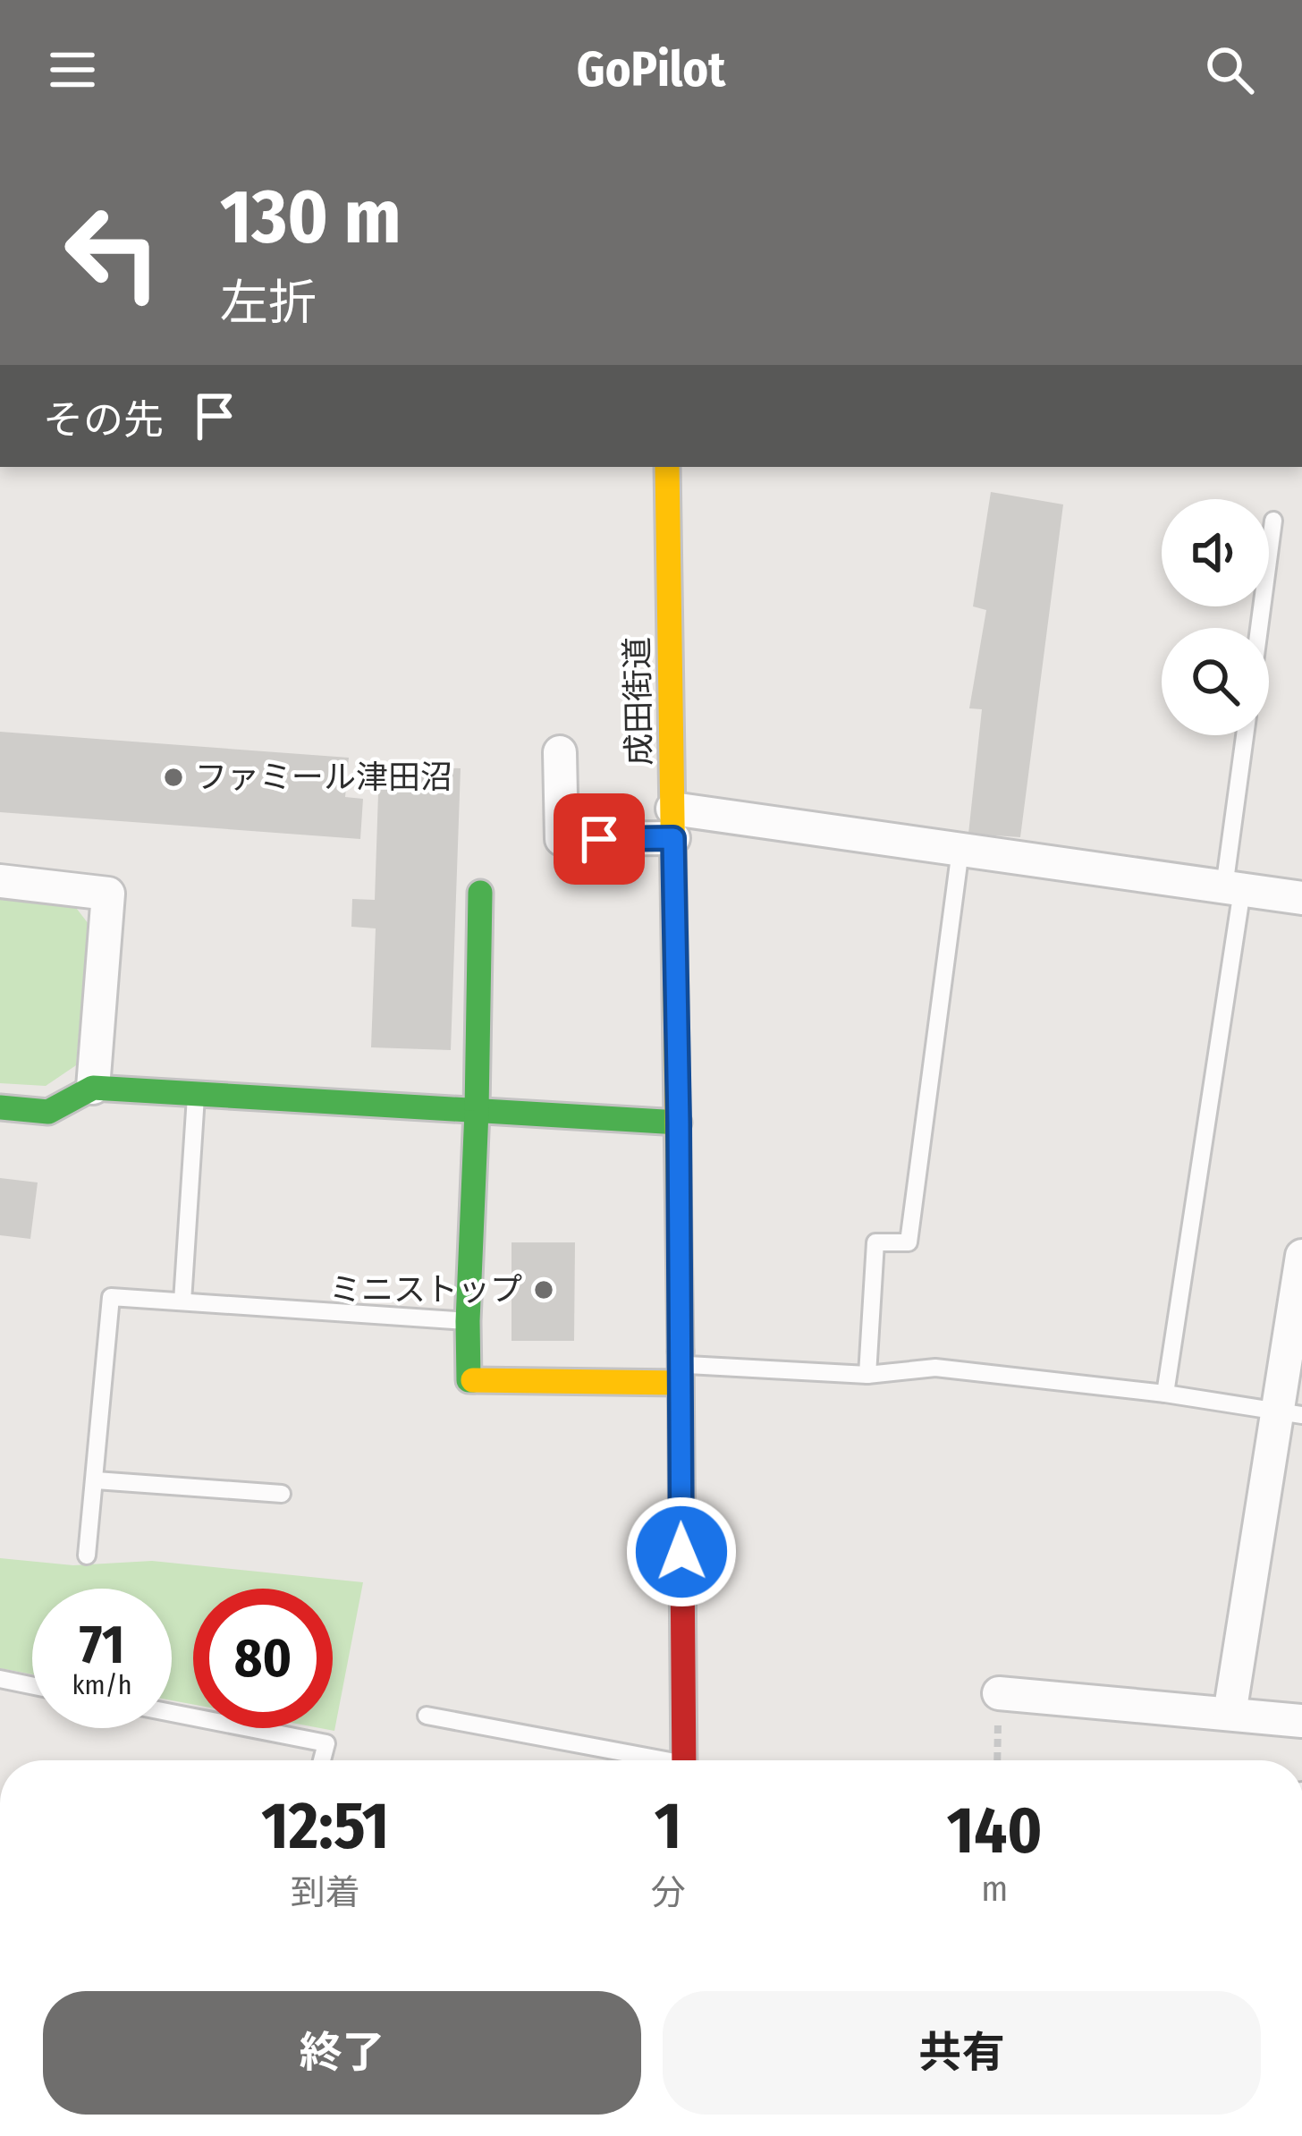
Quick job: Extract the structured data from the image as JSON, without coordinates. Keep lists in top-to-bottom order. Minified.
{"streets":{"main road":["成田街道"]},"places":["ファミール津田沼","ミニストップ"],"page":{"header":"GoPilot","turn":["130 m","左折"],"then":"その先","speed":"71 km/h","limit":"80","eta":["12:51","到着","1","分","140","m"],"buttons":["終了","共有"]}}
